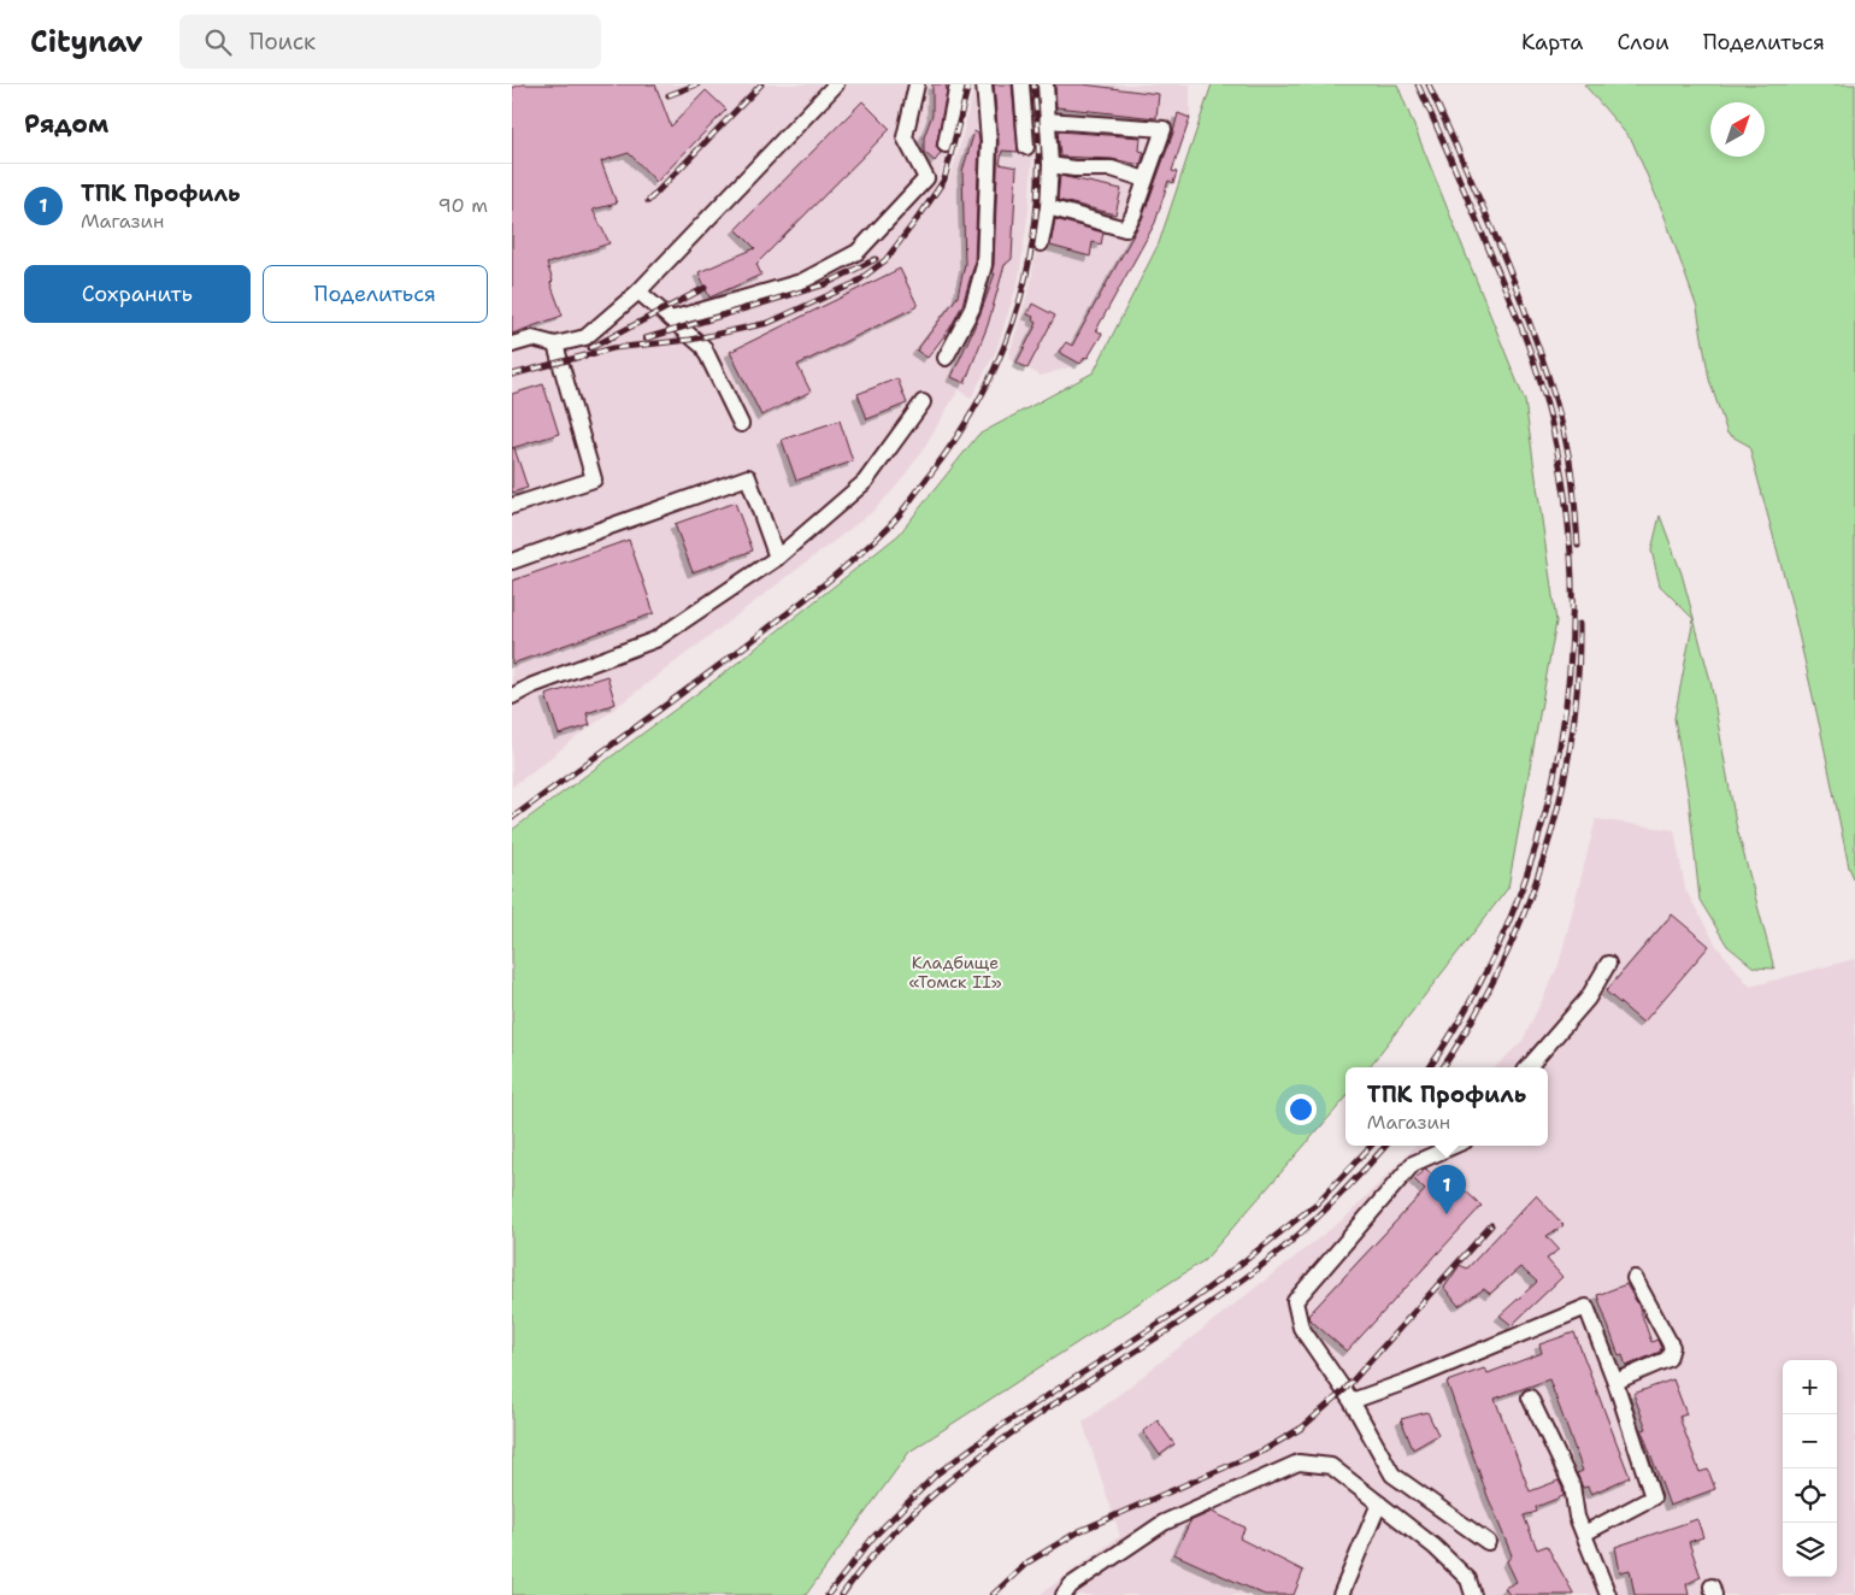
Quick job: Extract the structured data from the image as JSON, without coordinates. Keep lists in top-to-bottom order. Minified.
{"parks":["Кладбище «Томск II»"],"north":"top right","page":{"header":"Citynav","search":"Поиск","nav":["Карта","Слои","Поделиться"],"heading":"Рядом","list":[{"mark":"1","name":"ТПК Профиль","note":"Магазин","value":"90 m"}],"buttons":["Сохранить","Поделиться"],"popup":["ТПК Профиль","Магазин"],"pins":"1","map_buttons":["+","−"]}}
